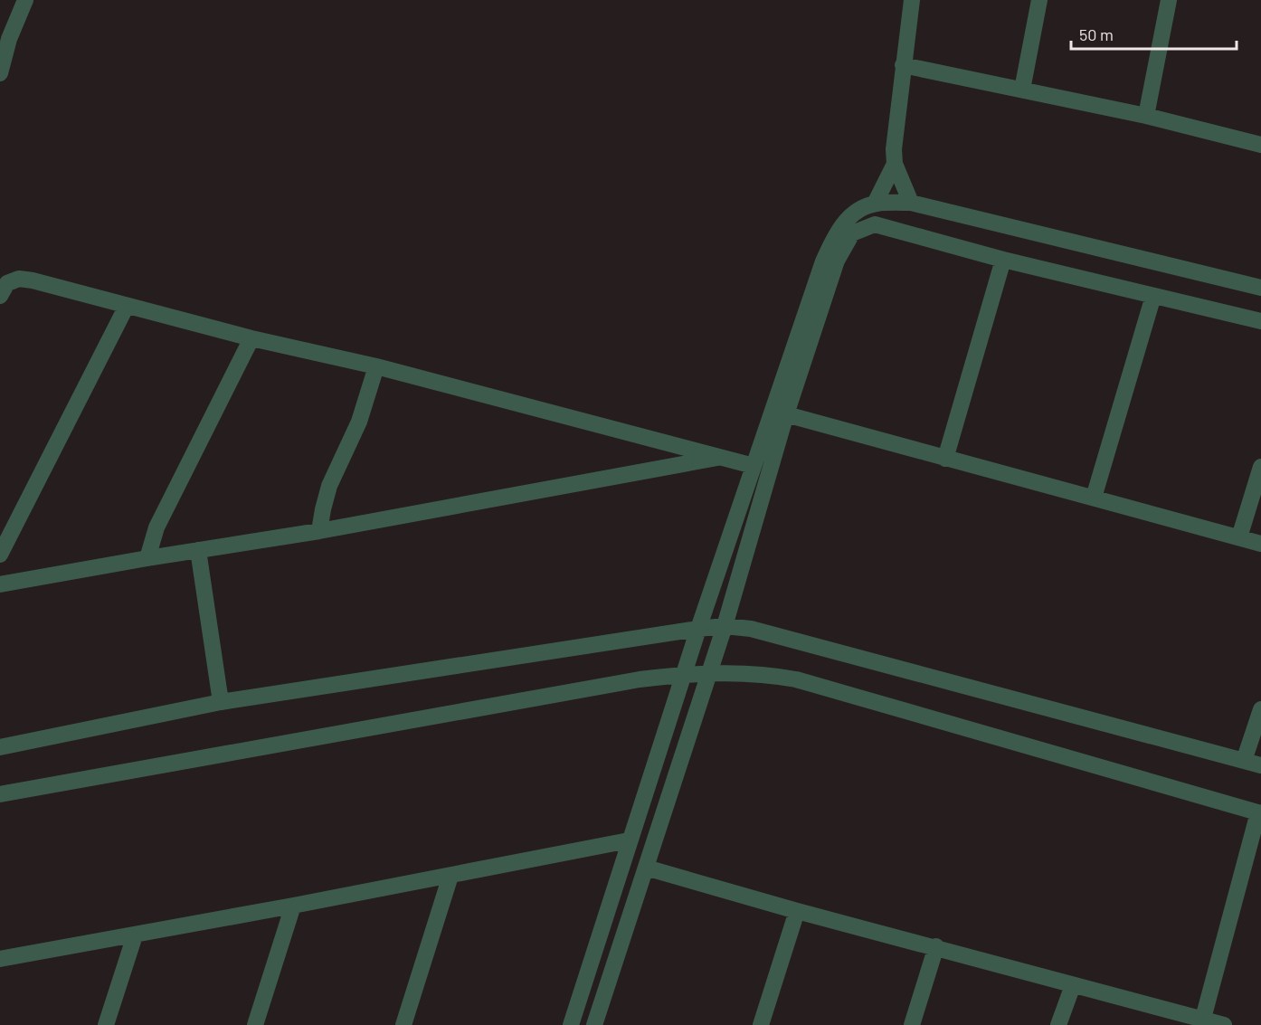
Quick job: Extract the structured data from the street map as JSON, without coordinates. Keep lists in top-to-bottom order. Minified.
{"scale_bar":"50 m"}
